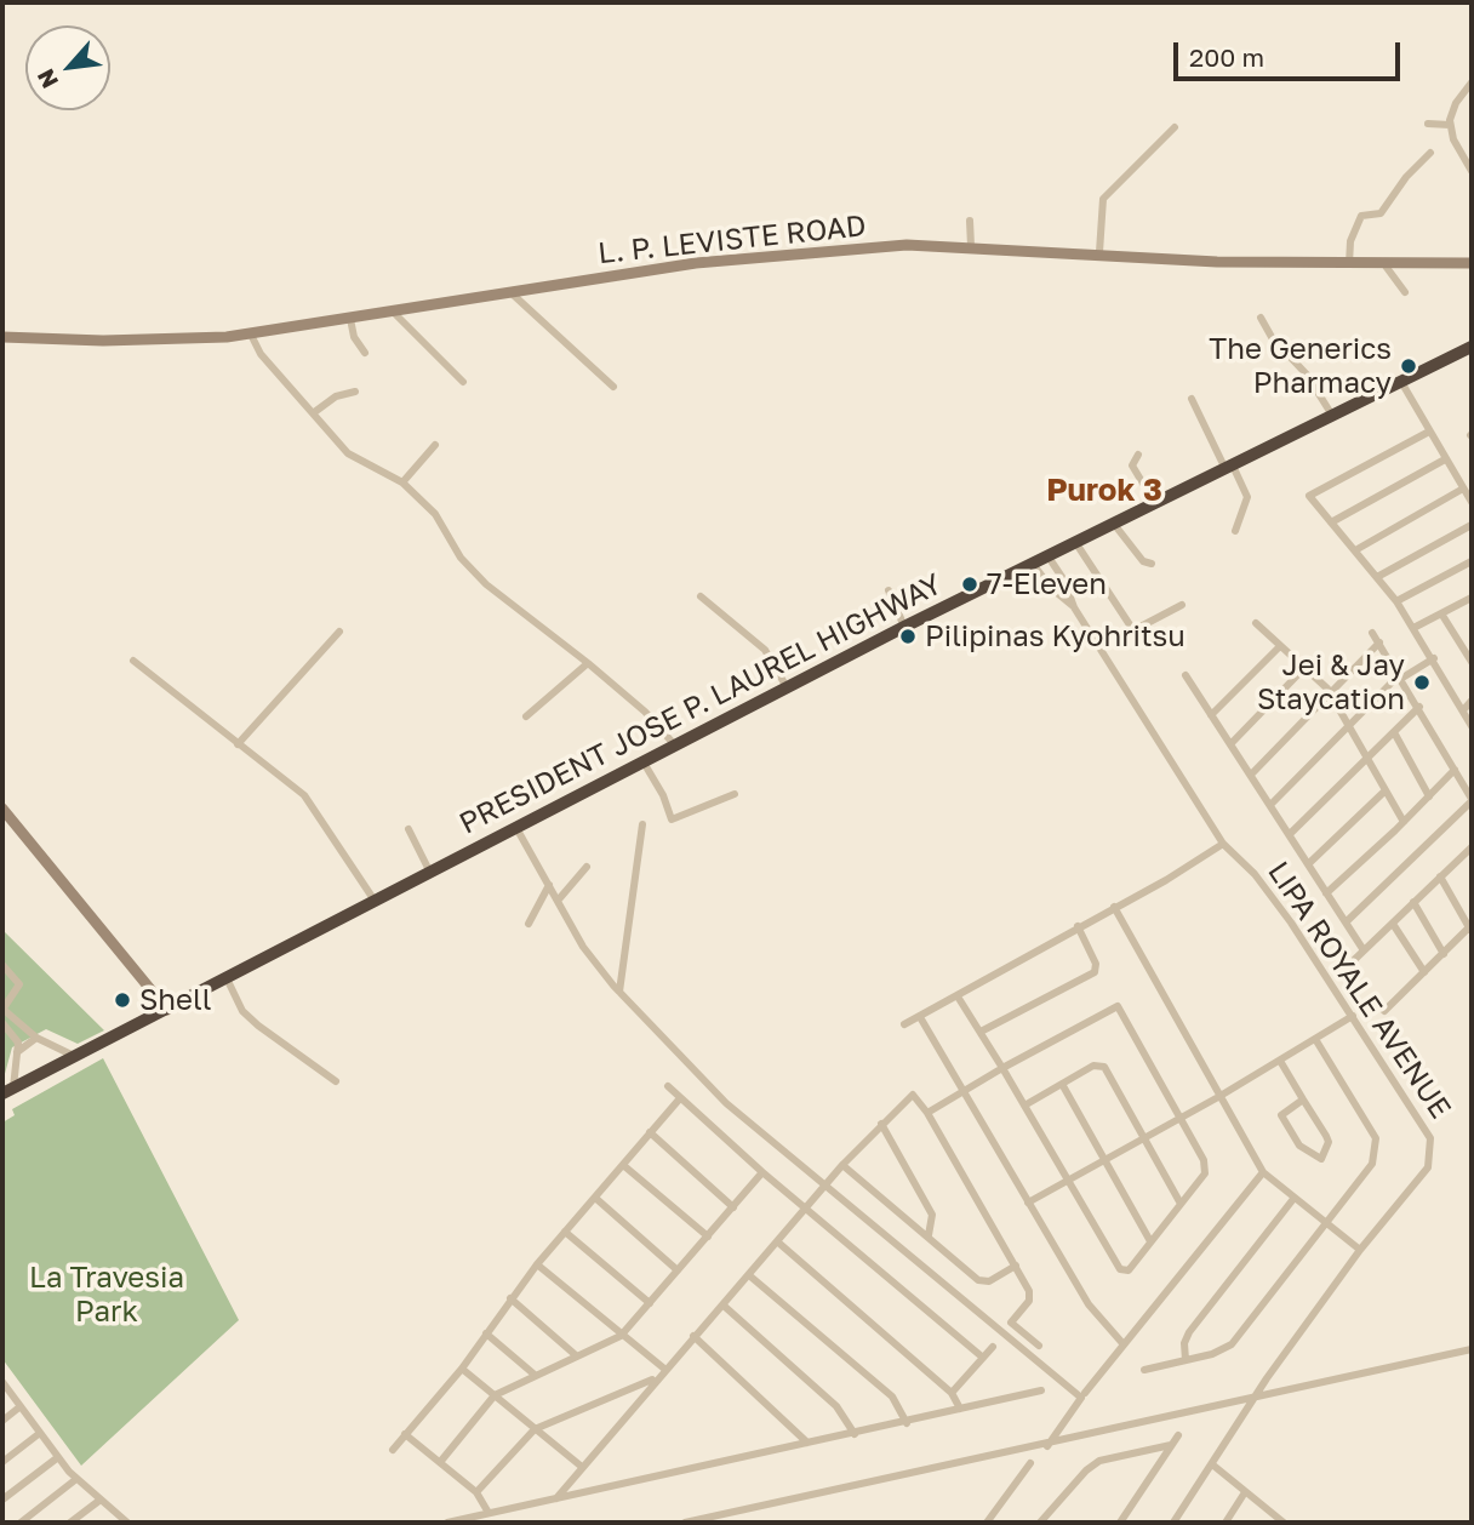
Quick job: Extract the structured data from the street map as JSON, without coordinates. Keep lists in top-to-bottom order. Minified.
{"streets":{"highway":["PRESIDENT JOSE P. LAUREL HIGHWAY"],"main road":["L. P. LEVISTE ROAD"],"street":["LIPA ROYALE AVENUE"]},"crossings":[["PRESIDENT JOSE P. LAUREL HIGHWAY","LIPA ROYALE AVENUE"]],"districts":["Purok 3"],"parks":["La Travesia Park"],"places":["The Generics Pharmacy","7-Eleven","Pilipinas Kyohritsu","Jei & Jay Staycation","Shell"],"scale_bar":"200 m","north":"bottom left"}
